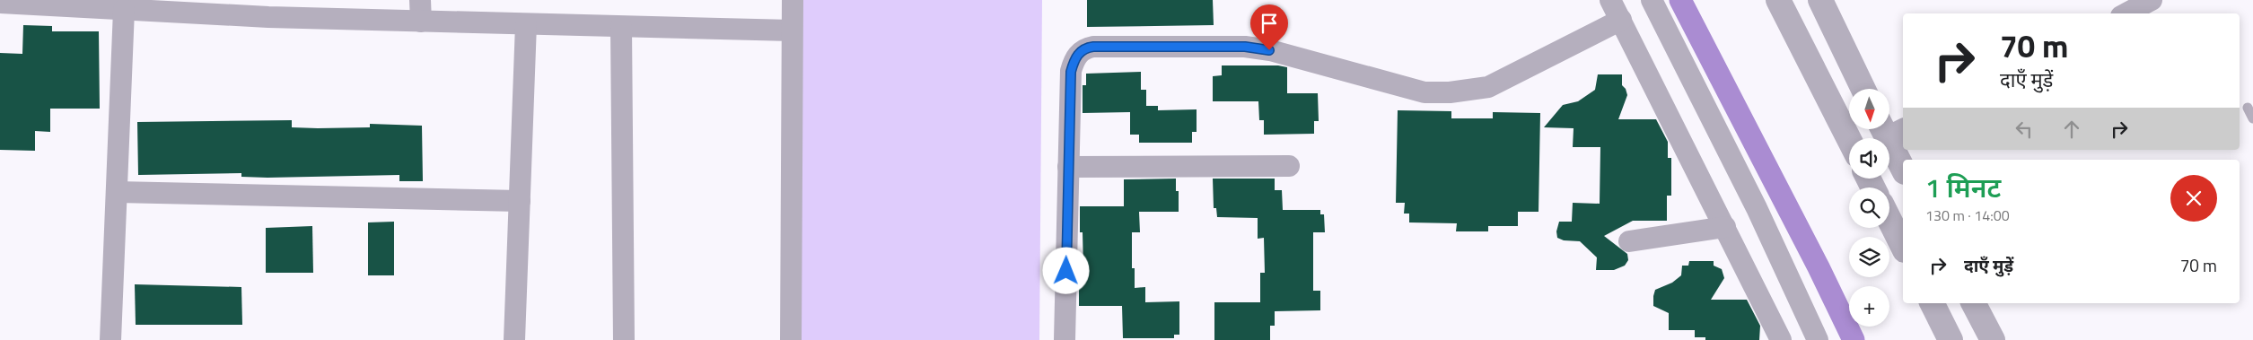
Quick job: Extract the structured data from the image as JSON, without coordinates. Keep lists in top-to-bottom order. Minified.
{"north":"bottom","page":{"turn":["70 m","दाएँ मुड़ें"],"map_buttons":"+","heading":["1 मिनट","130 m · 14:00"],"list":[{"name":"दाएँ मुड़ें","value":"70 m"}]}}
